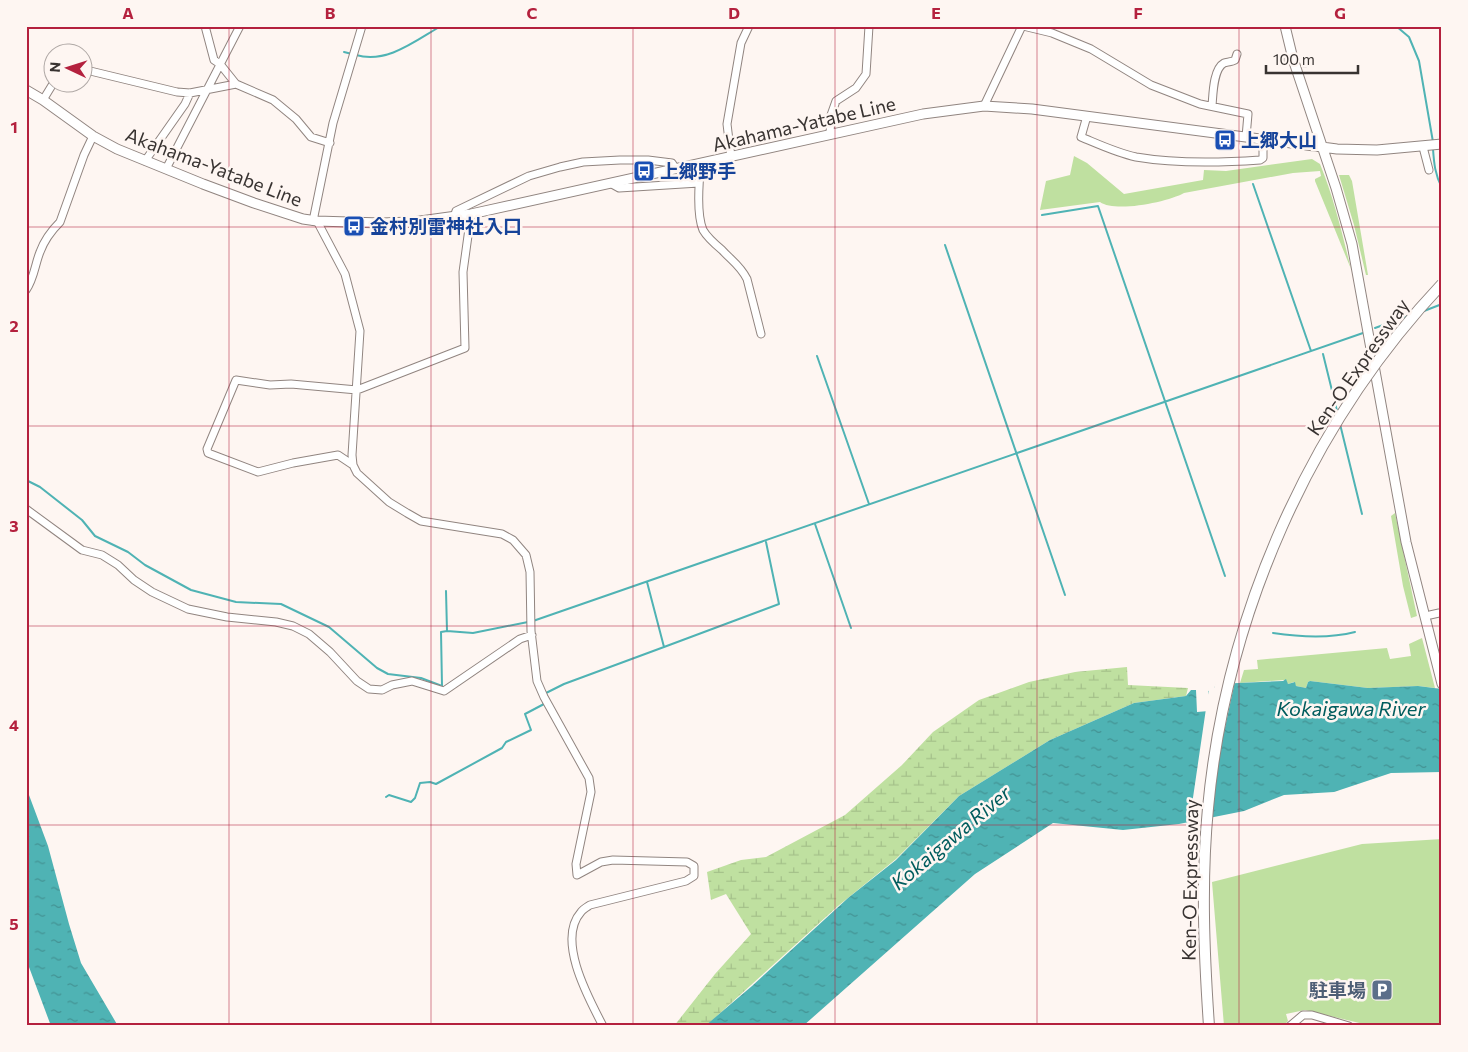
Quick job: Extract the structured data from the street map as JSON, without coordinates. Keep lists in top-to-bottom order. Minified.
{"streets":{"highway":["Ken-O Expressway"],"main road":["Akahama-Yatabe Line"]},"water":["Kokaigawa River"],"places":{"bus stop":["上郷大山","上郷野手","金村別雷神社入口"],"parking":["駐車場"]},"scale_bar":"100 m","north":"left","grid":{"columns":["A","B","C","D","E","F","G"],"rows":["1","2","3","4","5"]}}
